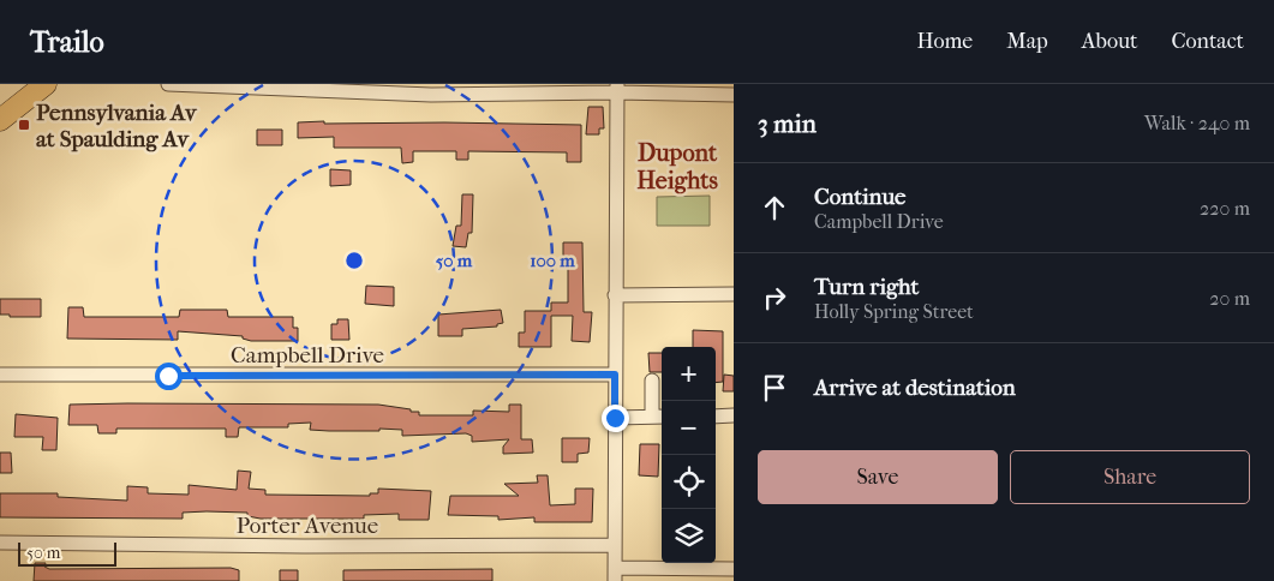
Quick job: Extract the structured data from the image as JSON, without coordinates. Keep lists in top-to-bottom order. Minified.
{"streets":{"street":["Campbell Drive","Porter Avenue"]},"districts":["Dupont Heights"],"places":{"transit":["Pennsylvania Av at Spaulding Av"]},"scale_bar":"50 m","page":{"header":"Trailo","nav":["Home","Map","About","Contact"],"heading":["3 min","Walk · 240 m"],"list":[["Continue","Campbell Drive","220 m"],["Turn right","Holly Spring Street","20 m"],"Arrive at destination"],"map_buttons":["+","−"],"buttons":["Save","Share"],"scale":"50 m"},"rings":["50 m","100 m"]}
